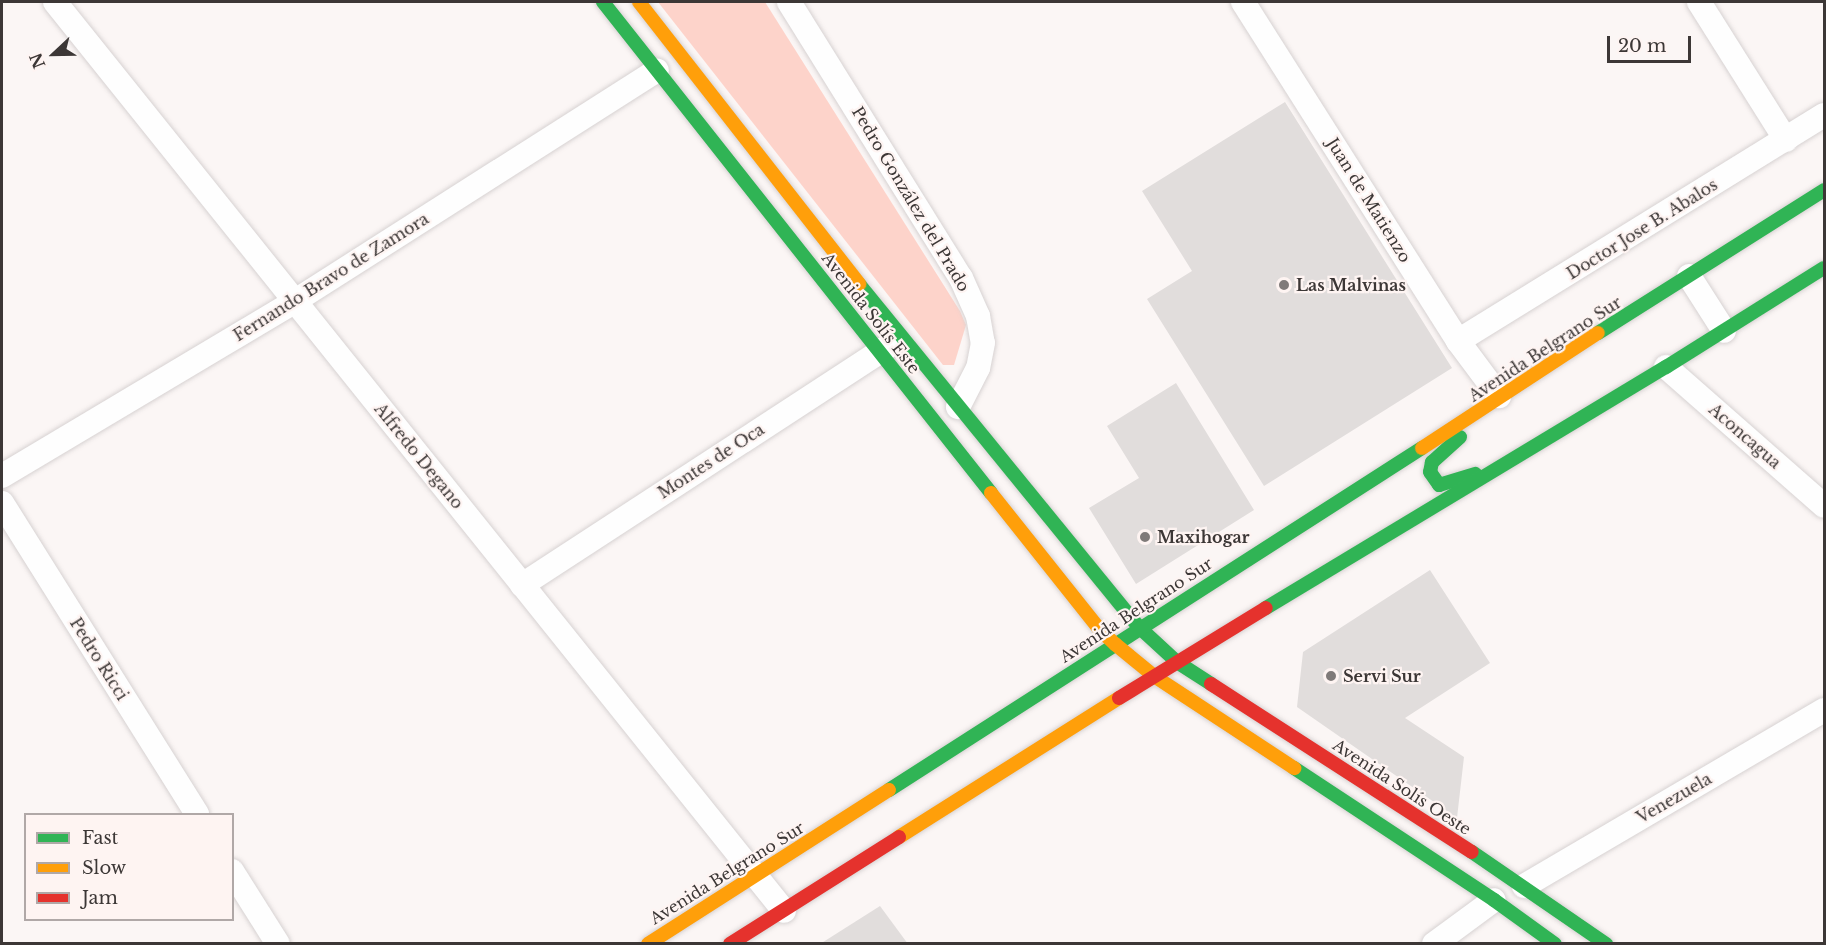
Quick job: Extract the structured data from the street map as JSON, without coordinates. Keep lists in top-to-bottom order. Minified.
{"streets":{"main road":["Avenida Solís Este","Avenida Belgrano Sur","Avenida Solís Oeste"],"street":["Pedro González del Prado","Juan de Matienzo","Doctor Jose B. Abalos","Fernando Bravo de Zamora","Aconcagua","Alfredo Degano","Montes de Oca","Pedro Ricci","Venezuela"]},"crossings":[["Pedro González del Prado","Avenida Solís Este"],["Juan de Matienzo","Doctor Jose B. Abalos"],["Juan de Matienzo","Avenida Belgrano Sur"],["Fernando Bravo de Zamora","Avenida Solís Este"],["Fernando Bravo de Zamora","Alfredo Degano"],["Avenida Solís Este","Avenida Belgrano Sur"],["Avenida Solís Este","Montes de Oca"],["Avenida Solís Este","Avenida Solís Oeste"],["Avenida Belgrano Sur","Alfredo Degano"],["Avenida Belgrano Sur","Avenida Solís Oeste"],["Alfredo Degano","Montes de Oca"],["Avenida Solís Oeste","Venezuela"]],"places":["Las Malvinas","Maxihogar","Servi Sur"],"legend":["Fast","Slow","Jam"],"scale_bar":"20 m","north":"left"}
